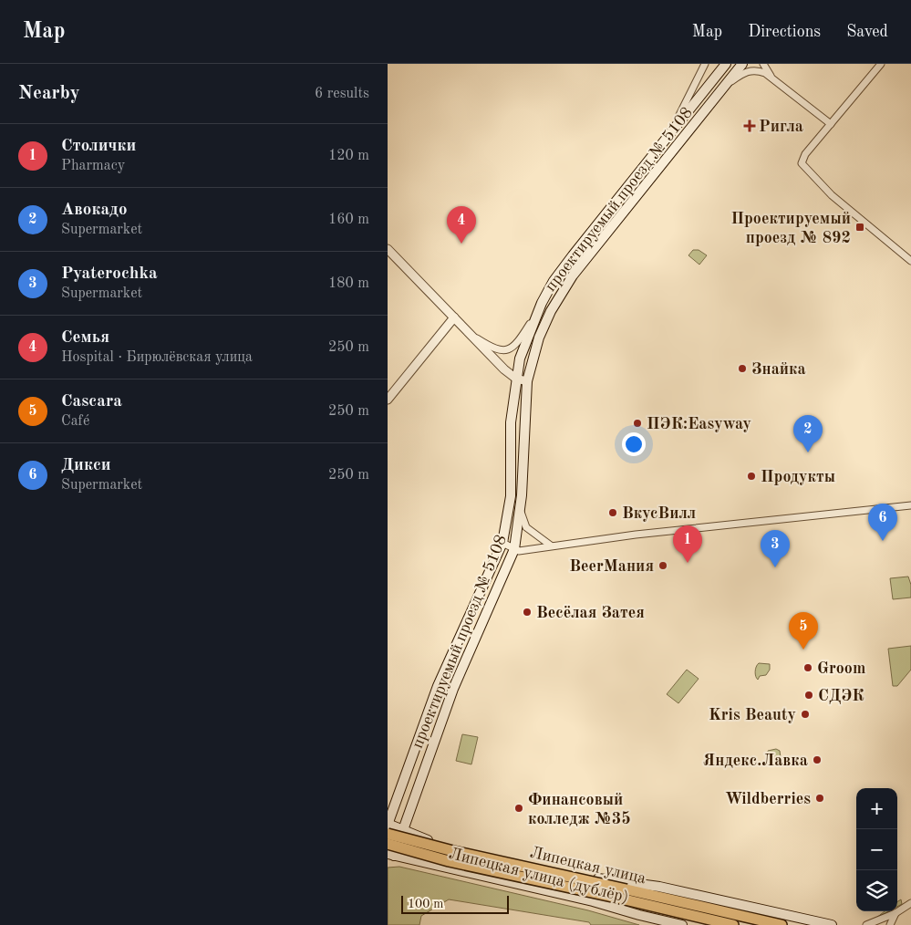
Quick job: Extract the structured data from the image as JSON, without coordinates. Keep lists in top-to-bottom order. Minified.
{"streets":{"main road":["проектируемый проезд № 5108","Липецкая улица","Липецкая улица (дублёр)"]},"crossings":[["проектируемый проезд № 5108","Липецкая улица (дублёр)"],["Липецкая улица","Липецкая улица (дублёр)"]],"places":{"health":["Ригла"],"transit":["Проектируемый проезд № 892"],"other":["Знайка","ПЭК:Easyway","Продукты","ВкусВилл","BeerМания","Весёлая Затея","Groom","СДЭК","Kris Beauty","Яндекс.Лавка","Wildberries","Финансовый колледж №35"]},"scale_bar":"100 m","page":{"header":"Map","nav":["Map","Directions","Saved"],"heading":["Nearby","6 results"],"list":[{"mark":"1","name":"Столички","note":"Pharmacy","value":"120 m"},{"mark":"2","name":"Авокадо","note":"Supermarket","value":"160 m"},{"mark":"3","name":"Pyaterochka","note":"Supermarket","value":"180 m"},{"mark":"4","name":"Семья","note":"Hospital · Бирюлёвская улица","value":"250 m"},{"mark":"5","name":"Cascara","note":"Café","value":"250 m"},{"mark":"6","name":"Дикси","note":"Supermarket","value":"250 m"}],"pins":["4","2","6","1","3","5"],"map_buttons":["+","−"],"scale":"100 m"}}
